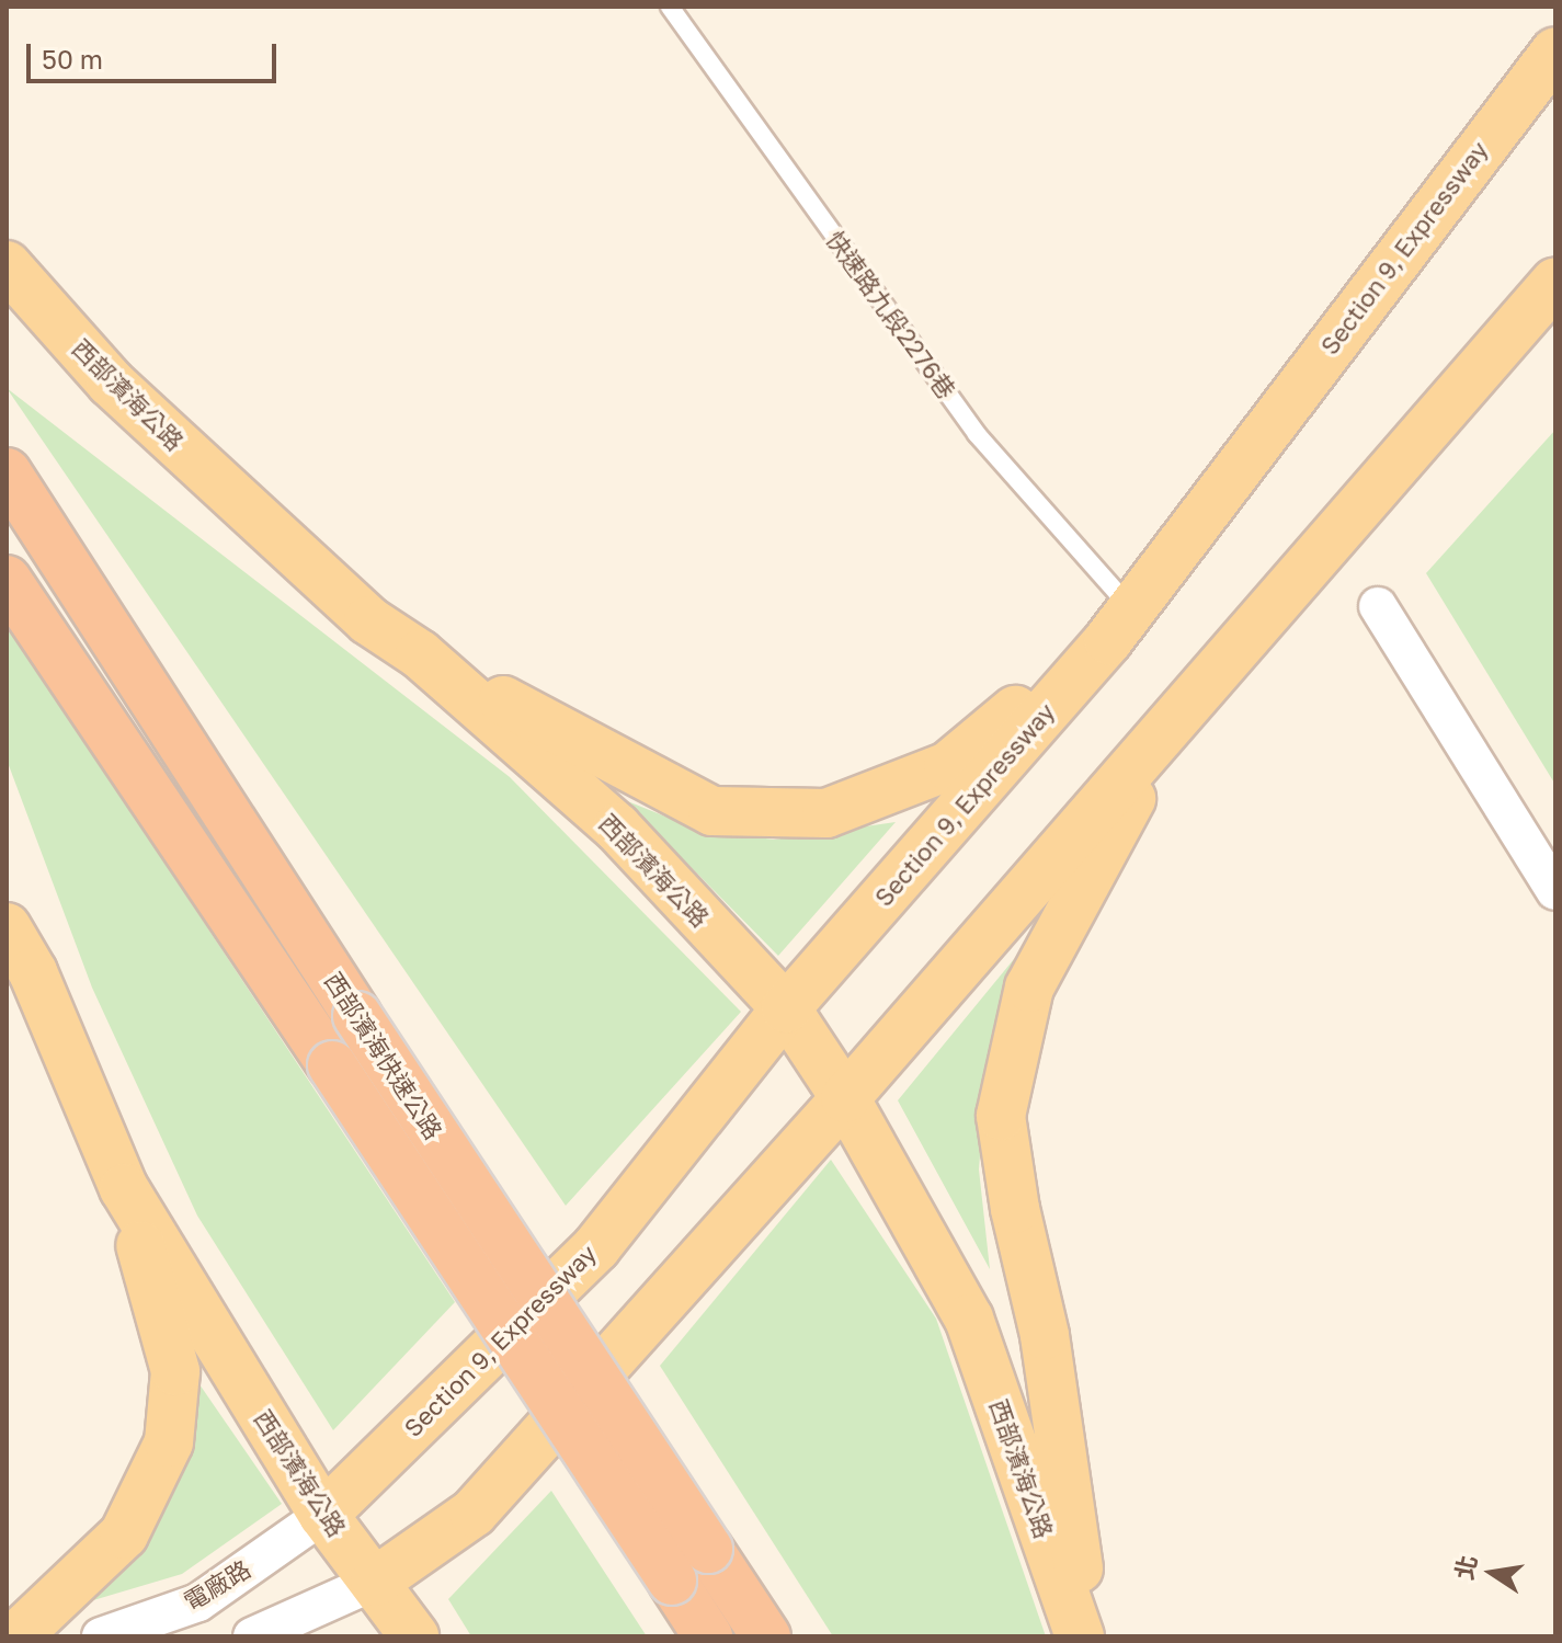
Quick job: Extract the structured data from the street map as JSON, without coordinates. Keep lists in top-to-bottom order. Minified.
{"streets":{"highway":["西部濱海快速公路"],"main road":["Section 9, Expressway","西部濱海公路"],"street":["電廠路"],"lane":["快速路九段2276巷"]},"crossings":[["Section 9, Expressway","快速路九段2276巷"],["Section 9, Expressway","西部濱海公路"],["Section 9, Expressway","電廠路"],["西部濱海公路","電廠路"]],"scale_bar":"50 m","north":"left"}
